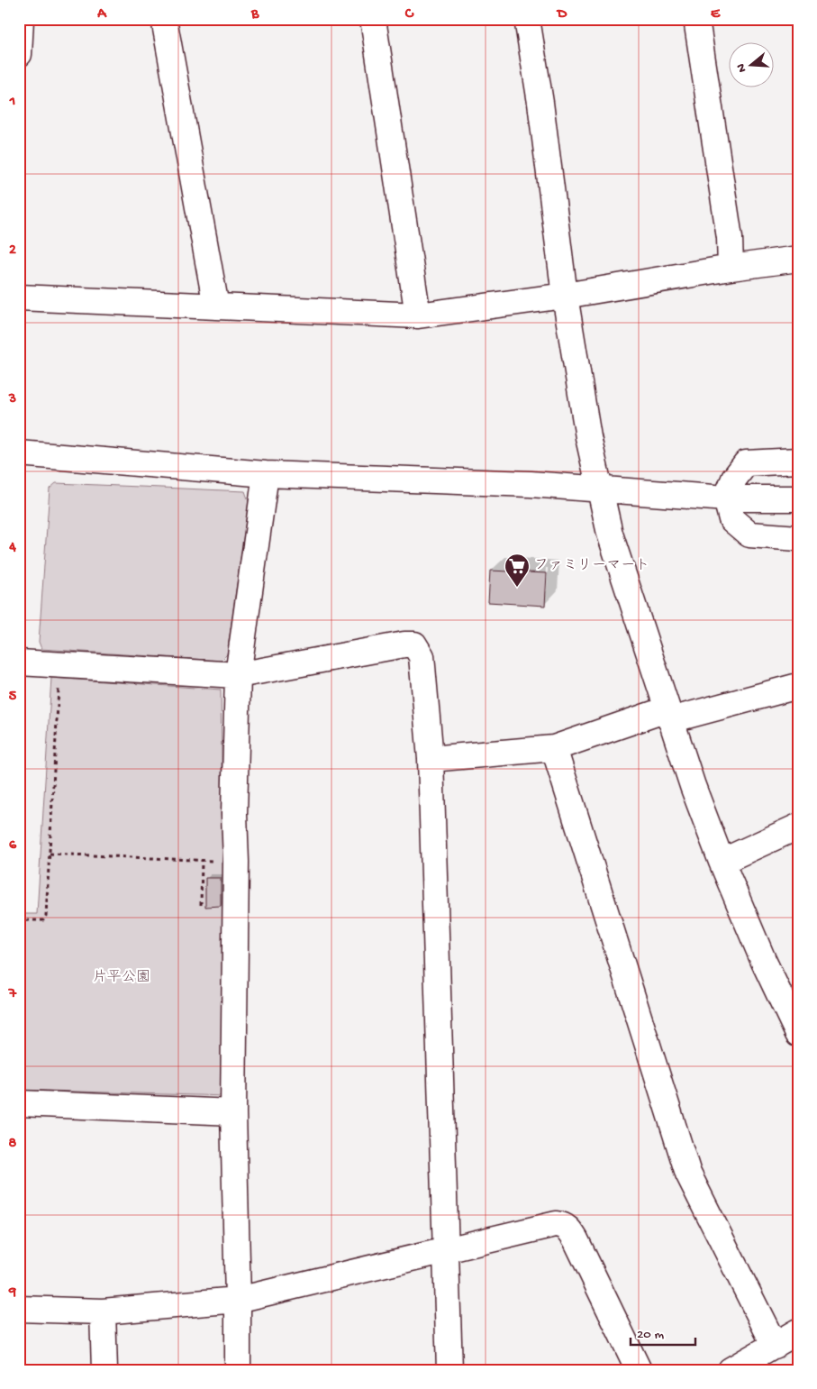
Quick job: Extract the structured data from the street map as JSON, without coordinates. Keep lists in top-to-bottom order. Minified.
{"parks":["片平公園"],"places":{"supermarket":["ファミリーマート"]},"scale_bar":"20 m","north":"left","grid":{"columns":["A","B","C","D","E"],"rows":["1","2","3","4","5","6","7","8","9"]}}
